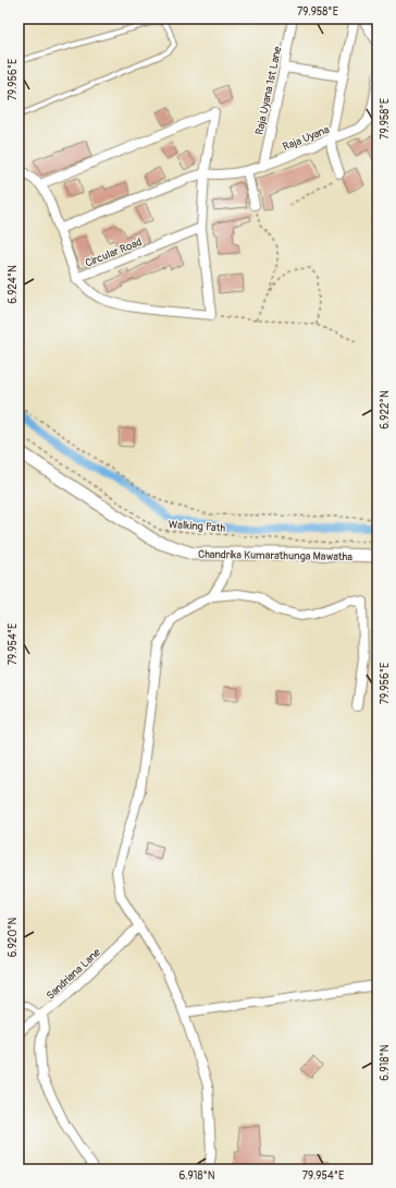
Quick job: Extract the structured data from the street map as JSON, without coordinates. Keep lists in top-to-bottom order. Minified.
{"streets":{"main road":["Chandrika Kumarathunga Mawatha"],"street":["Raja Uyana 1st Lane","Raja Uyana","Circular Road","Sandriana Lane"],"path":["Walking Path"]},"crossings":[["Raja Uyana 1st Lane","Raja Uyana"]],"coordinates":["79.958°E","79.956°E","6.924°N","6.922°N","79.954°E","6.920°N","6.918°N"]}
